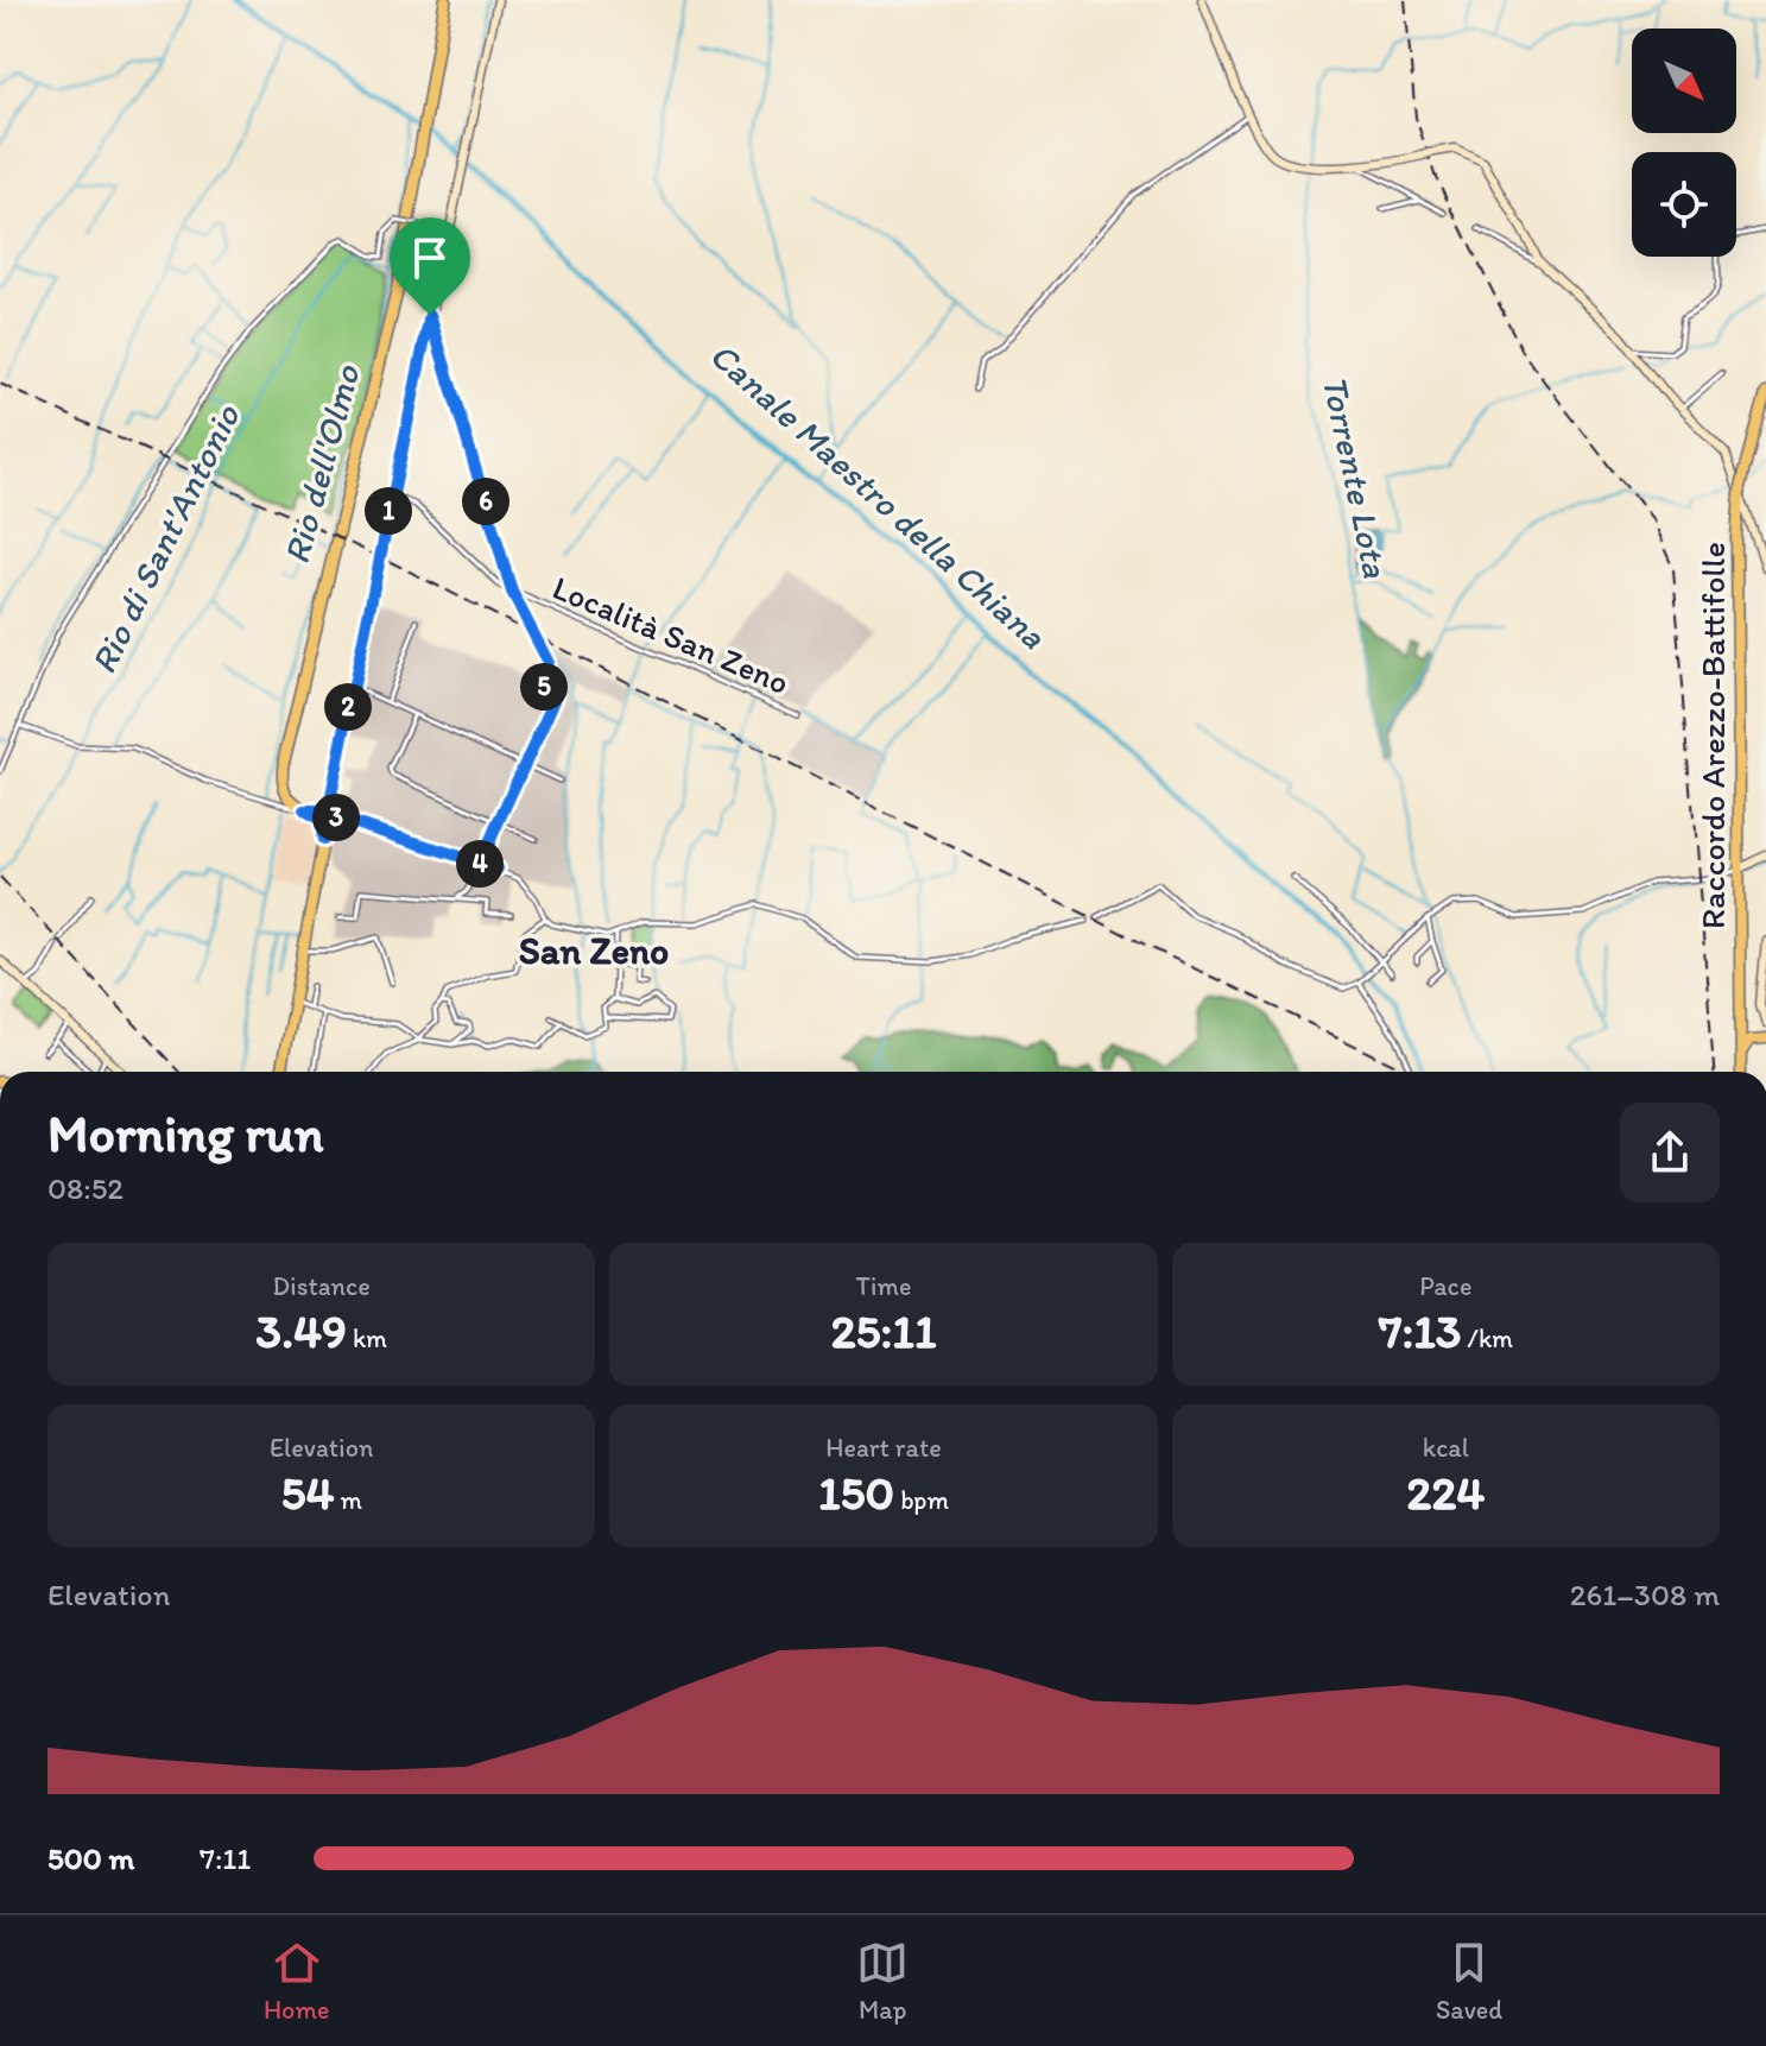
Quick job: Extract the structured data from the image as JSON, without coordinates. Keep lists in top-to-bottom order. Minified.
{"streets":{"main road":["Raccordo Arezzo-Battifolle"],"street":["Località San Zeno"]},"districts":["San Zeno"],"water":["Rio dell'Olmo","Torrente Lota","Canale Maestro della Chiana","Rio di Sant'Antonio"],"north":"bottom right","page":{"pins":["6","1","5","2","3","4"],"heading":["Morning run","08:52"],"stats":[["Distance","3.49 km"],["Time","25:11"],["Pace","7:13 /km"],["Elevation","54 m"],["Heart rate","150 bpm"],["kcal","224"]],"chart":["Elevation","261–308 m"],"list":[{"name":"500 m","note":"7:11"}],"tabs":["Home","Map","Saved"]}}
